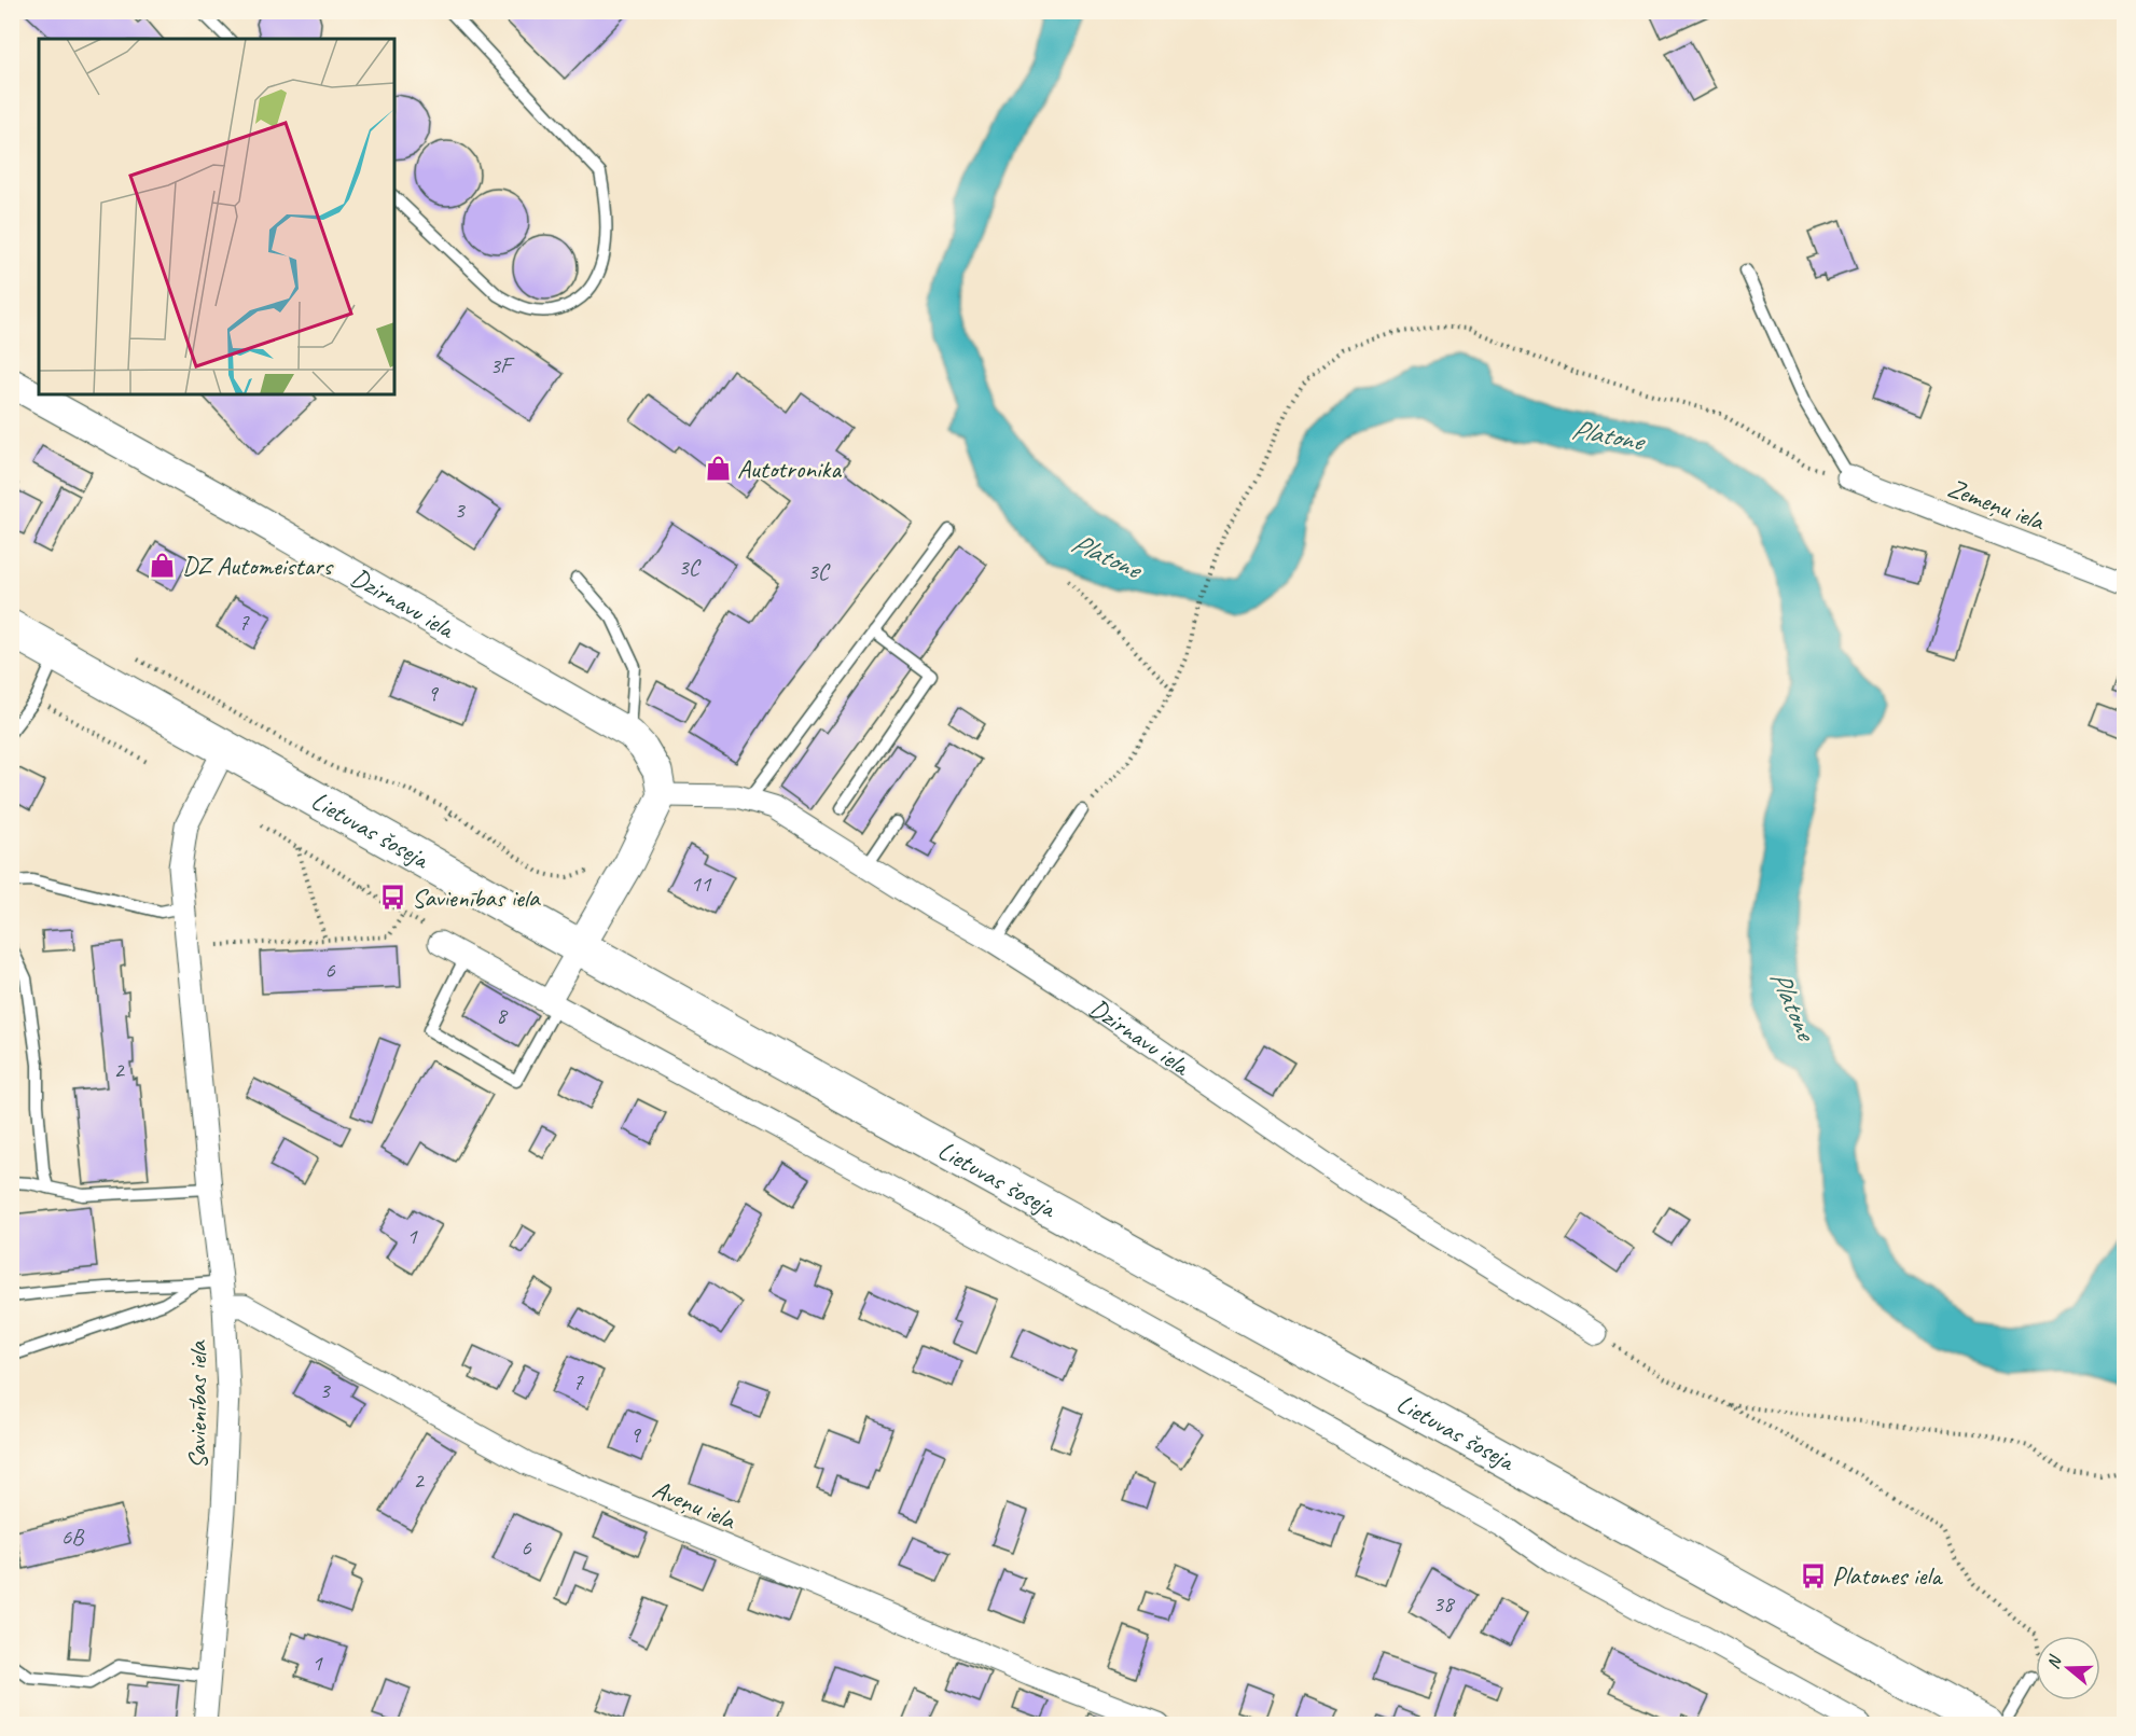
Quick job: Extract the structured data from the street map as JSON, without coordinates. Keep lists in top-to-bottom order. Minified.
{"streets":{"main road":["Lietuvas šoseja"],"street":["Zemeņu iela","Dzirnavu iela","Savienības iela","Aveņu iela"]},"crossings":[["Lietuvas šoseja","Savienības iela"],["Savienības iela","Aveņu iela"]],"water":["Platone"],"places":{"shop":["Autotronika","DZ Automeistars"],"bus stop":["Savienības iela","Platones iela"]},"house_numbers":["3F","3","3C","3C","7","9","11","6","8","2","1","7","3","9","2","6B","6","38","1"],"north":"left"}
